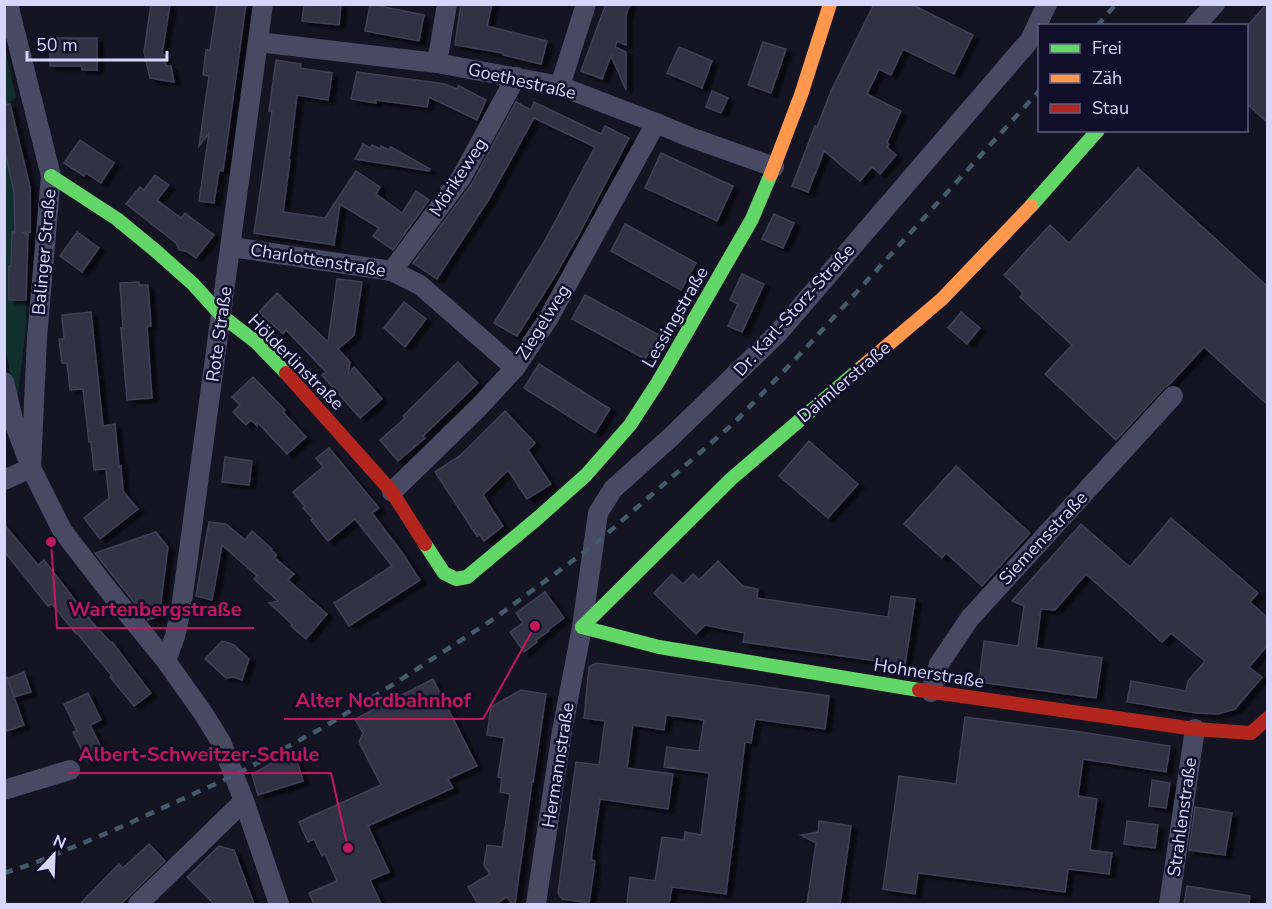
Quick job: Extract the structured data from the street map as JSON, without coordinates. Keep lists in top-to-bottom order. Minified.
{"streets":{"street":["Goethestraße","Mörikeweg","Balinger Straße","Charlottenstraße","Dr. Karl-Storz-Straße","Lessingstraße","Ziegelweg","Rote Straße","Hölderlinstraße","Daimlerstraße","Siemensstraße","Hohnerstraße","Hermannstraße","Strahlenstraße"]},"crossings":[["Goethestraße","Mörikeweg"],["Goethestraße","Lessingstraße"],["Goethestraße","Ziegelweg"],["Goethestraße","Rote Straße"],["Mörikeweg","Charlottenstraße"],["Balinger Straße","Rote Straße"],["Balinger Straße","Hölderlinstraße"],["Charlottenstraße","Ziegelweg"],["Charlottenstraße","Rote Straße"],["Dr. Karl-Storz-Straße","Daimlerstraße"],["Dr. Karl-Storz-Straße","Hohnerstraße"],["Dr. Karl-Storz-Straße","Hermannstraße"],["Lessingstraße","Hölderlinstraße"],["Ziegelweg","Hölderlinstraße"],["Rote Straße","Hölderlinstraße"],["Daimlerstraße","Hohnerstraße"],["Daimlerstraße","Hermannstraße"],["Siemensstraße","Hohnerstraße"],["Hohnerstraße","Hermannstraße"],["Hohnerstraße","Strahlenstraße"]],"places":["Wartenbergstraße","Alter Nordbahnhof","Albert-Schweitzer-Schule"],"legend":["Frei","Zäh","Stau"],"scale_bar":"50 m","north":"top right"}
